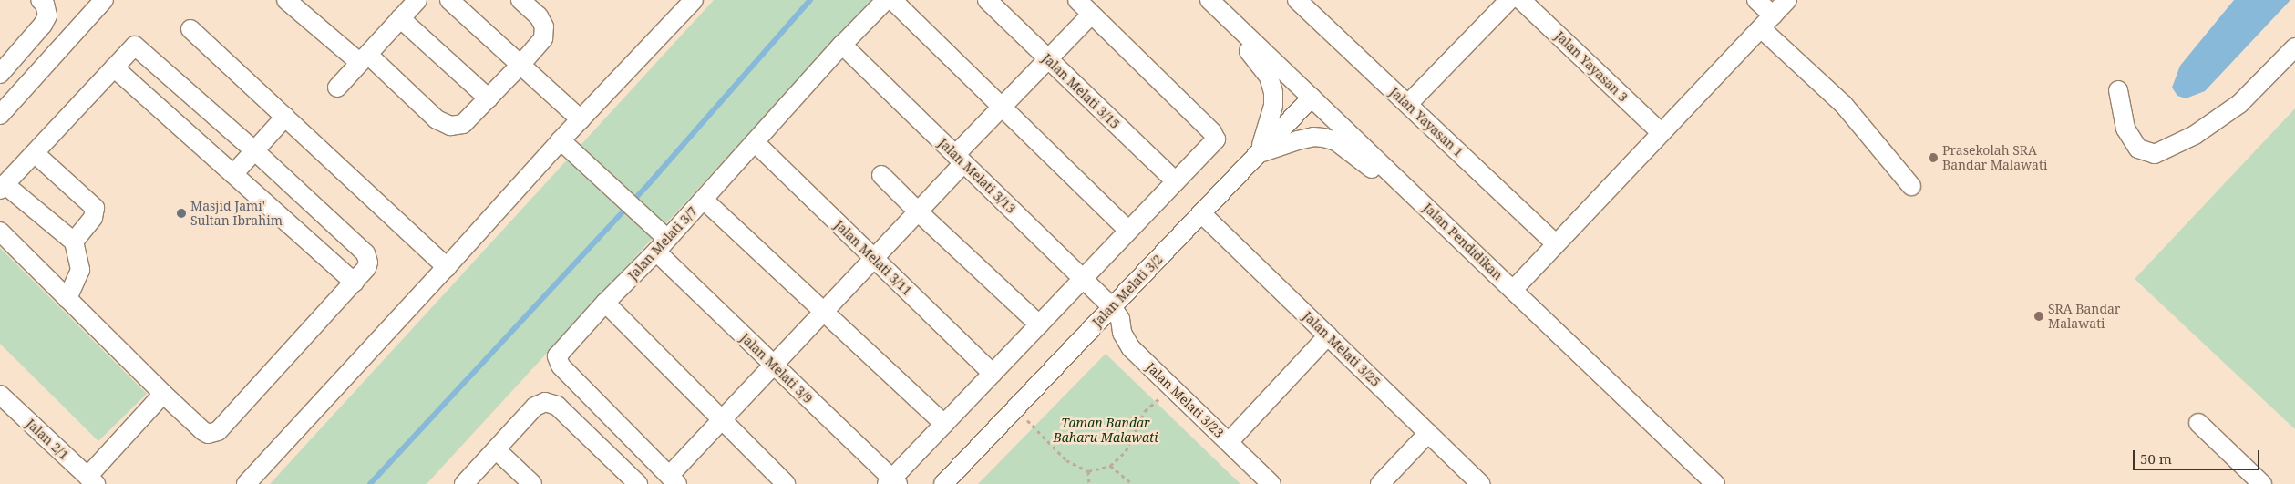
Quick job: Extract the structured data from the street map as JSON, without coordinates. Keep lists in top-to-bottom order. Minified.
{"streets":{"street":["Jalan Yayasan 3","Jalan Melati 3/15","Jalan Yayasan 1","Jalan Melati 3/13","Jalan Pendidikan","Jalan Melati 3/7","Jalan Melati 3/11","Jalan Melati 3/2","Jalan Melati 3/25","Jalan Melati 3/9","Jalan Melati 3/23","Jalan 2/1"]},"crossings":[["Jalan Melati 3/13","Jalan Melati 3/7"],["Jalan Melati 3/13","Jalan Melati 3/2"],["Jalan Melati 3/13","Jalan Melati 3/23"],["Jalan Pendidikan","Jalan Melati 3/2"],["Jalan Melati 3/7","Jalan Melati 3/11"],["Jalan Melati 3/7","Jalan Melati 3/9"],["Jalan Melati 3/2","Jalan Melati 3/25"],["Jalan Melati 3/2","Jalan Melati 3/23"]],"parks":["Taman Bandar Baharu Malawati"],"places":["Prasekolah SRA Bandar Malawati","Masjid Jami' Sultan Ibrahim","SRA Bandar Malawati"],"scale_bar":"50 m"}
